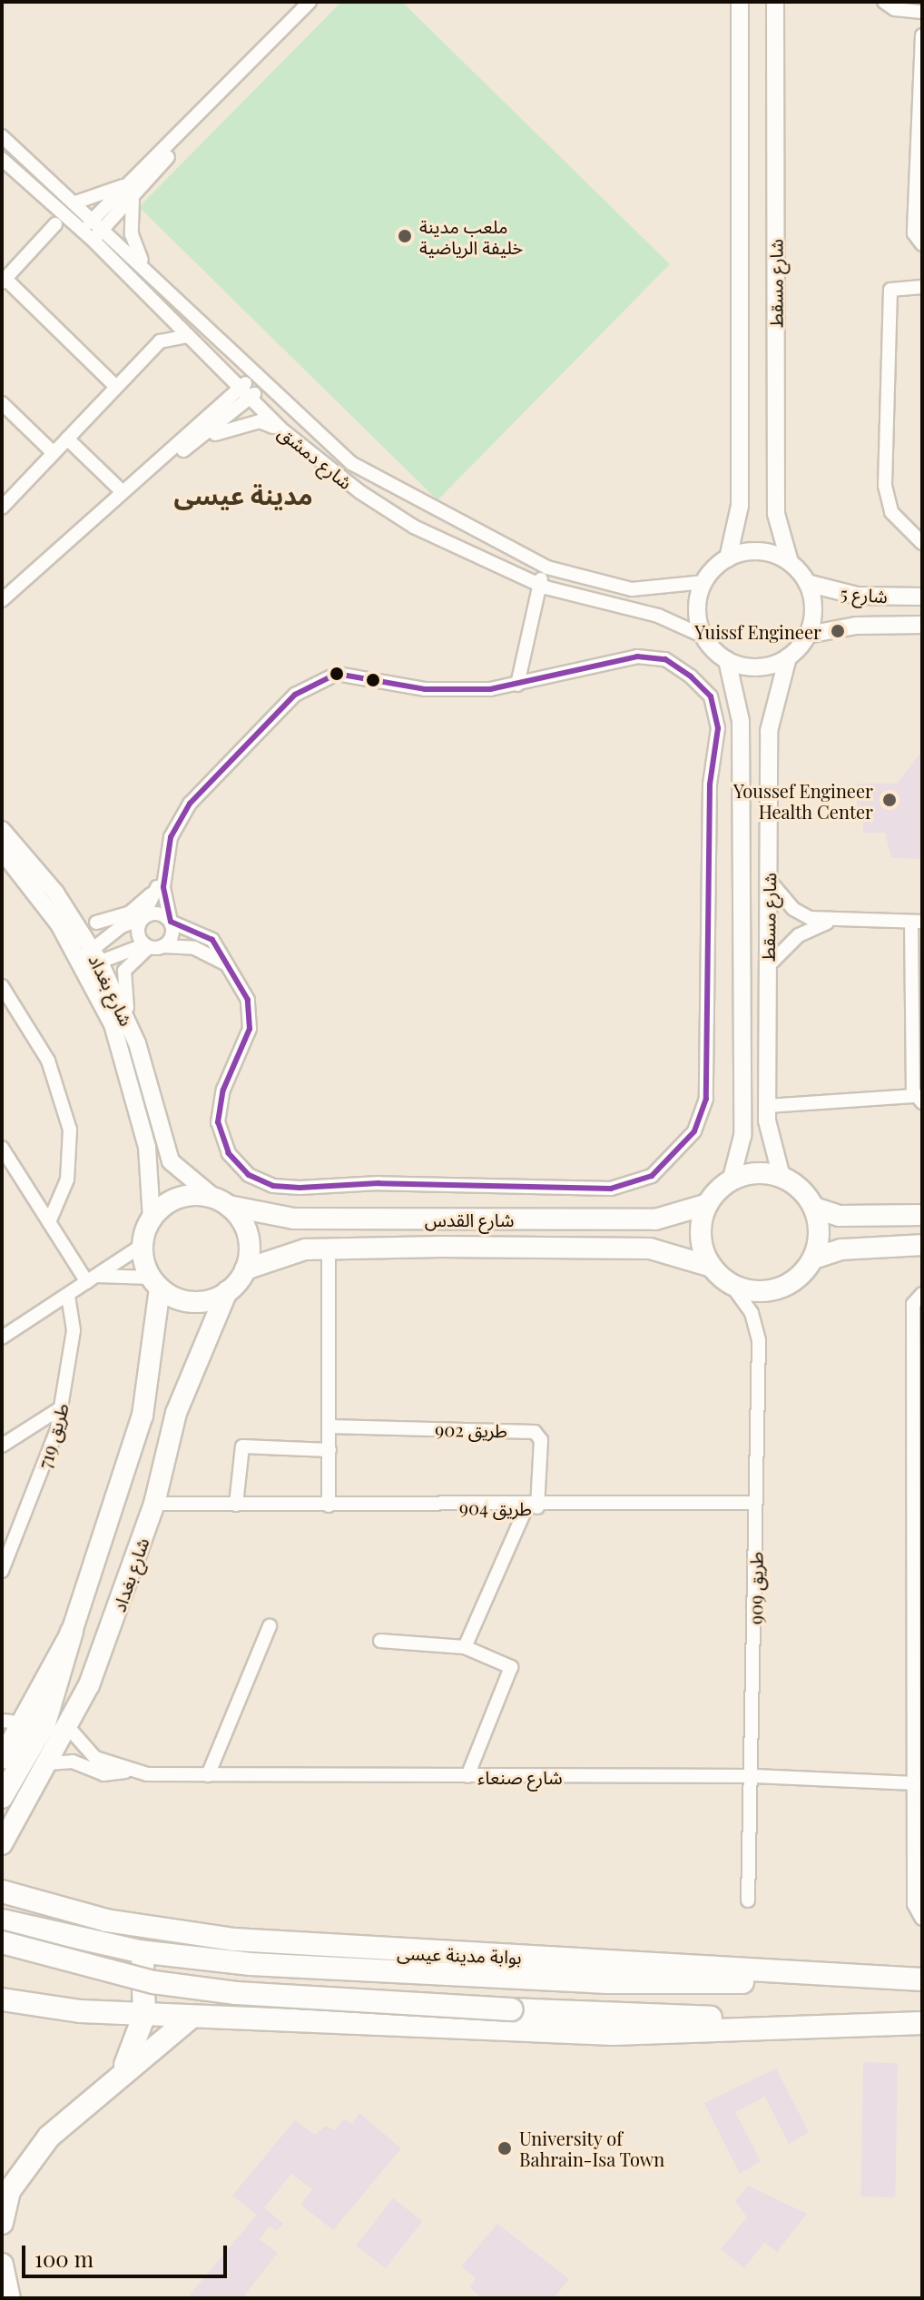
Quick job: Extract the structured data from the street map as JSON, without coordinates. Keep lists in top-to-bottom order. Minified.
{"streets":{"main road":["شارع بغداد","شارع القدس","بوابة مدينة عيسى"],"street":["شارع مسقط","شارع دمشق","شارع 5","طريق 902","طريق 719","طريق 904","طريق 909","شارع صنعاء"]},"crossings":[["شارع مسقط","شارع دمشق"],["شارع مسقط","شارع 5"],["شارع مسقط","شارع القدس"],["شارع مسقط","طريق 909"],["شارع دمشق","شارع 5"],["شارع بغداد","شارع القدس"],["شارع بغداد","طريق 904"],["شارع بغداد","شارع صنعاء"],["شارع القدس","طريق 909"],["طريق 902","طريق 904"],["طريق 904","طريق 909"],["طريق 909","شارع صنعاء"]],"districts":["مدينة عيسى"],"places":["ملعب مدينة خليفة الرياضية","Yuissf Engineer","Youssef Engineer Health Center","University of Bahrain-Isa Town"],"scale_bar":"100 m"}
